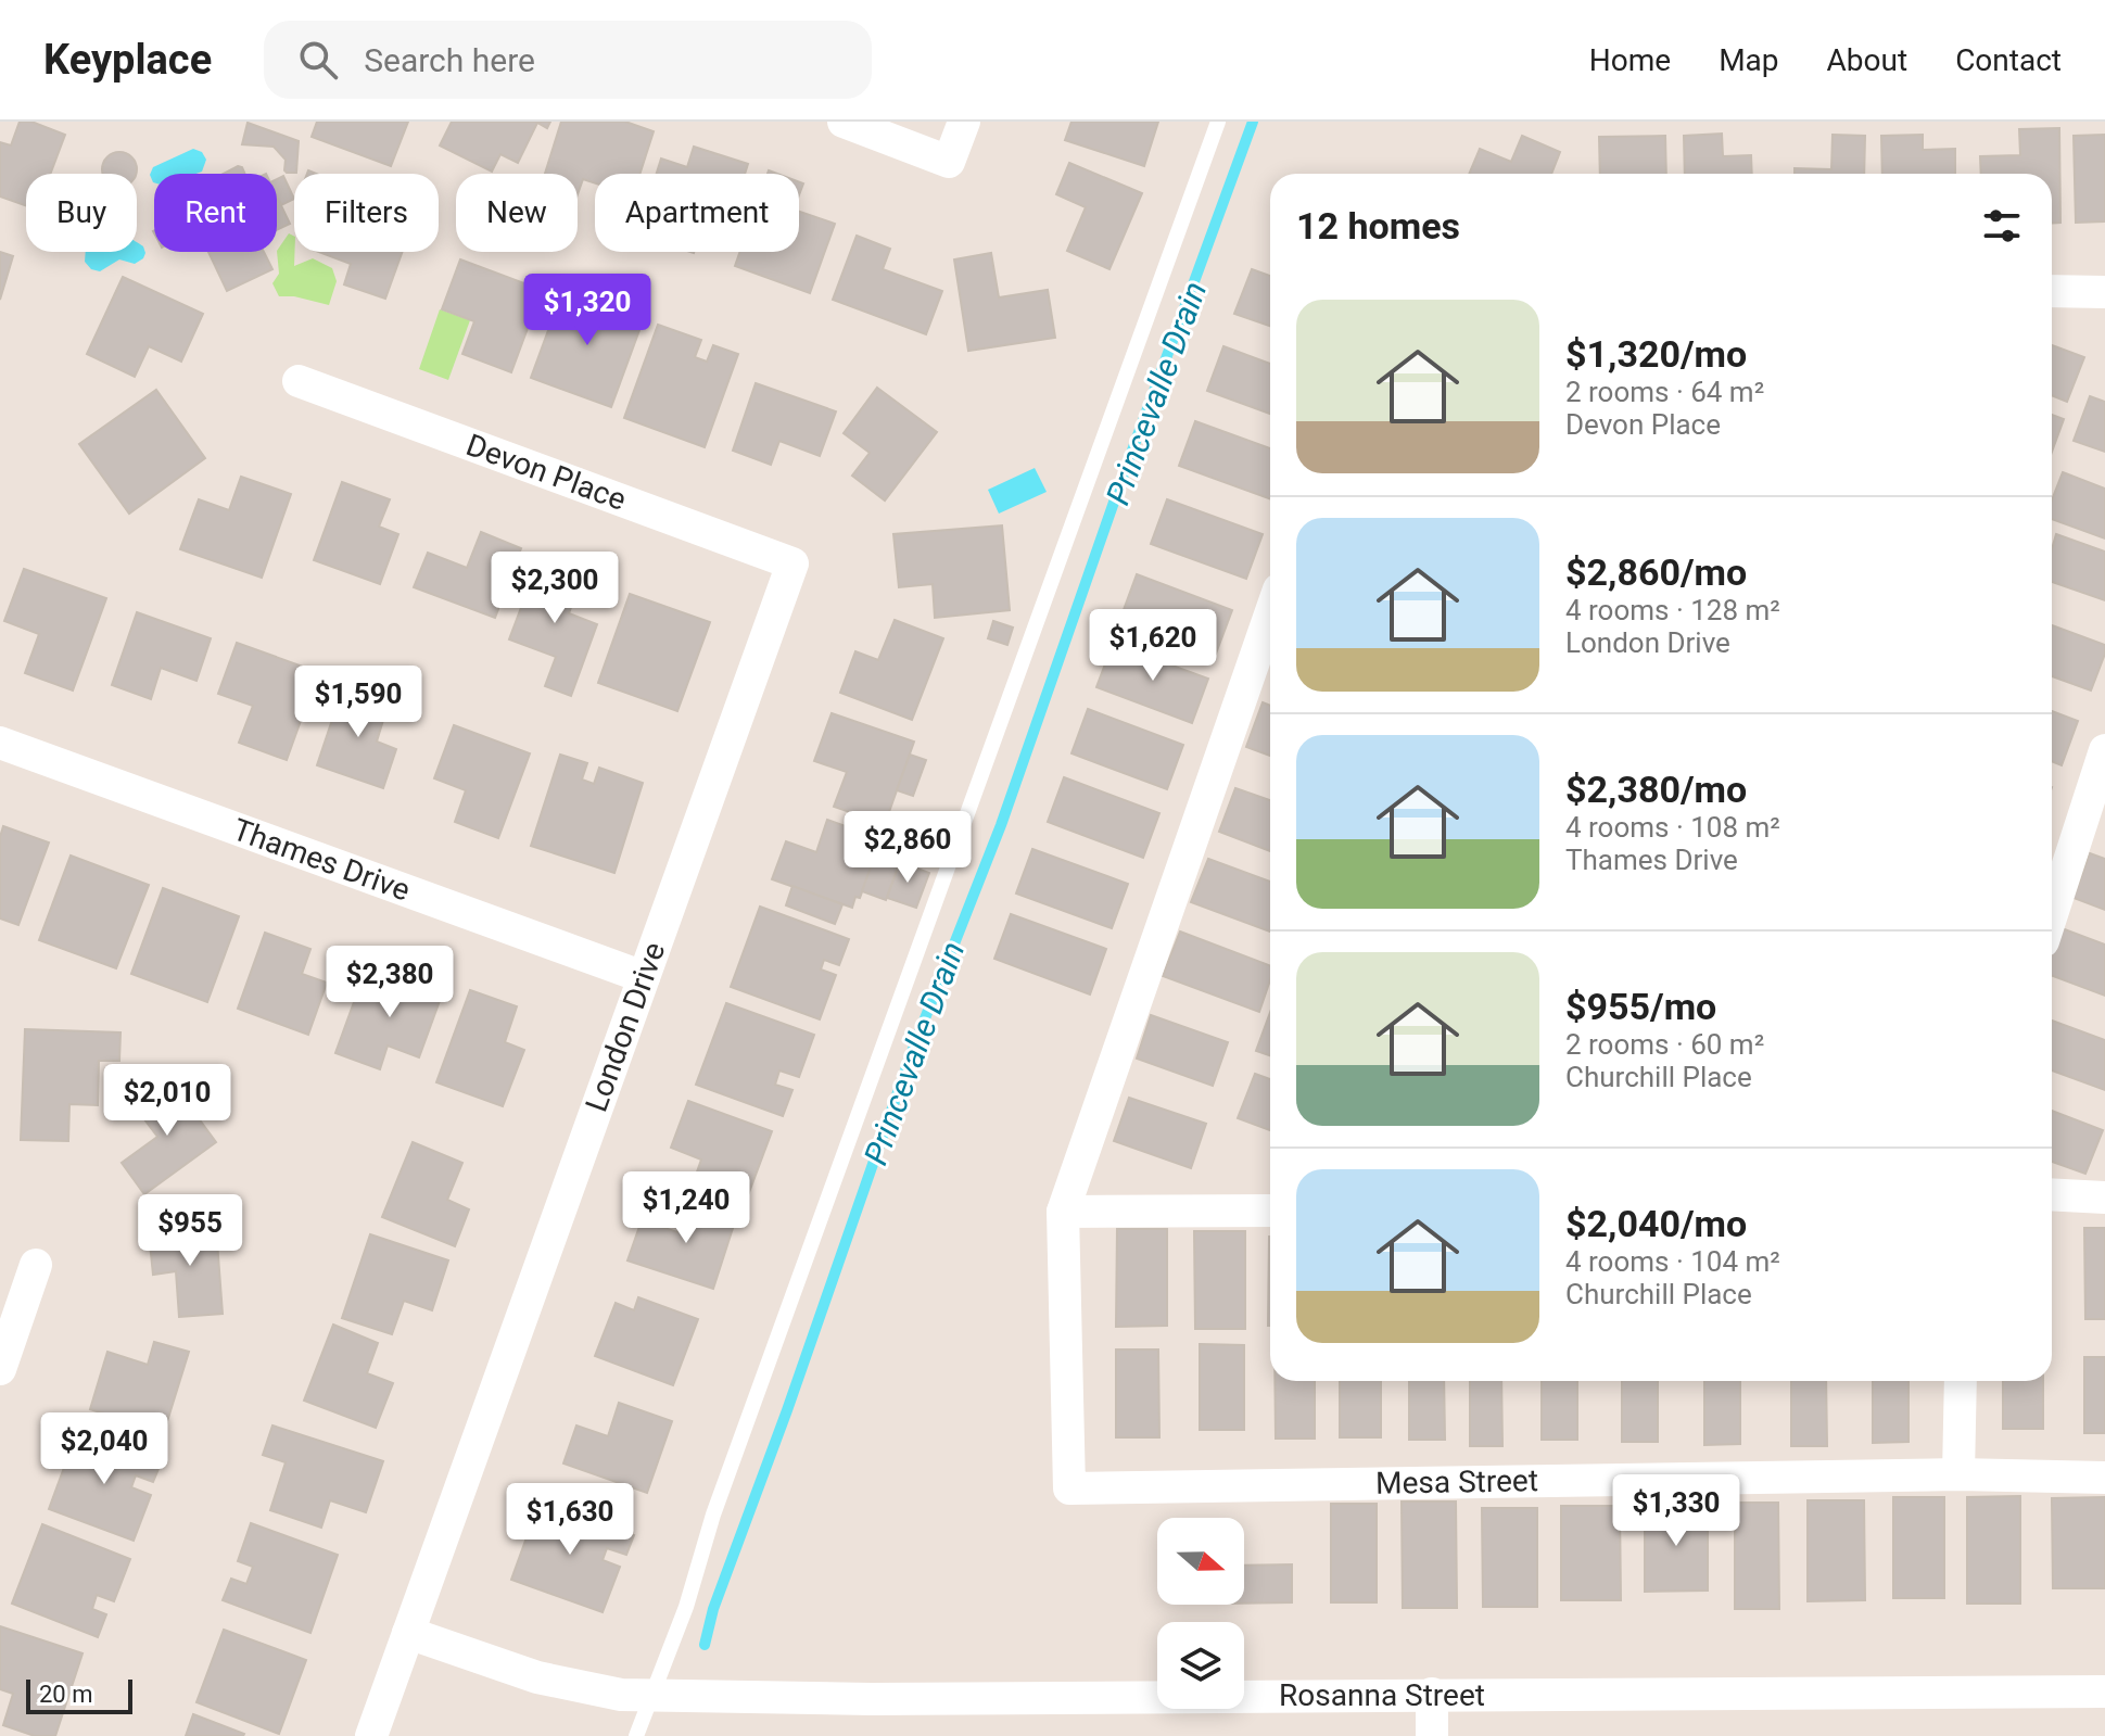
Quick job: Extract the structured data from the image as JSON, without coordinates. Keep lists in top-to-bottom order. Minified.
{"streets":{"street":["Devon Place","Thames Drive","London Drive","Mesa Street","Rosanna Street"]},"crossings":[["Devon Place","London Drive"],["Thames Drive","London Drive"],["London Drive","Rosanna Street"]],"water":["Princevalle Drain"],"scale_bar":"20 m","north":"right","page":{"header":"Keyplace","search":"Search here","nav":["Home","Map","About","Contact"],"chip":["Buy","Rent","Filters","New","Apartment"],"heading":"12 homes","price":["$1,320","$2,300","$1,620","$1,590","$2,860","$2,380","$2,010","$1,240","$955","$2,040","$1,330","$1,630"],"list":[{"name":"$1,320/mo","note":"2 rooms · 64 m² · Devon Place"},{"name":"$2,860/mo","note":"4 rooms · 128 m² · London Drive"},{"name":"$2,380/mo","note":"4 rooms · 108 m² · Thames Drive"},{"name":"$955/mo","note":"2 rooms · 60 m² · Churchill Place"},{"name":"$2,040/mo","note":"4 rooms · 104 m² · Churchill Place"}],"scale":"20 m"}}
